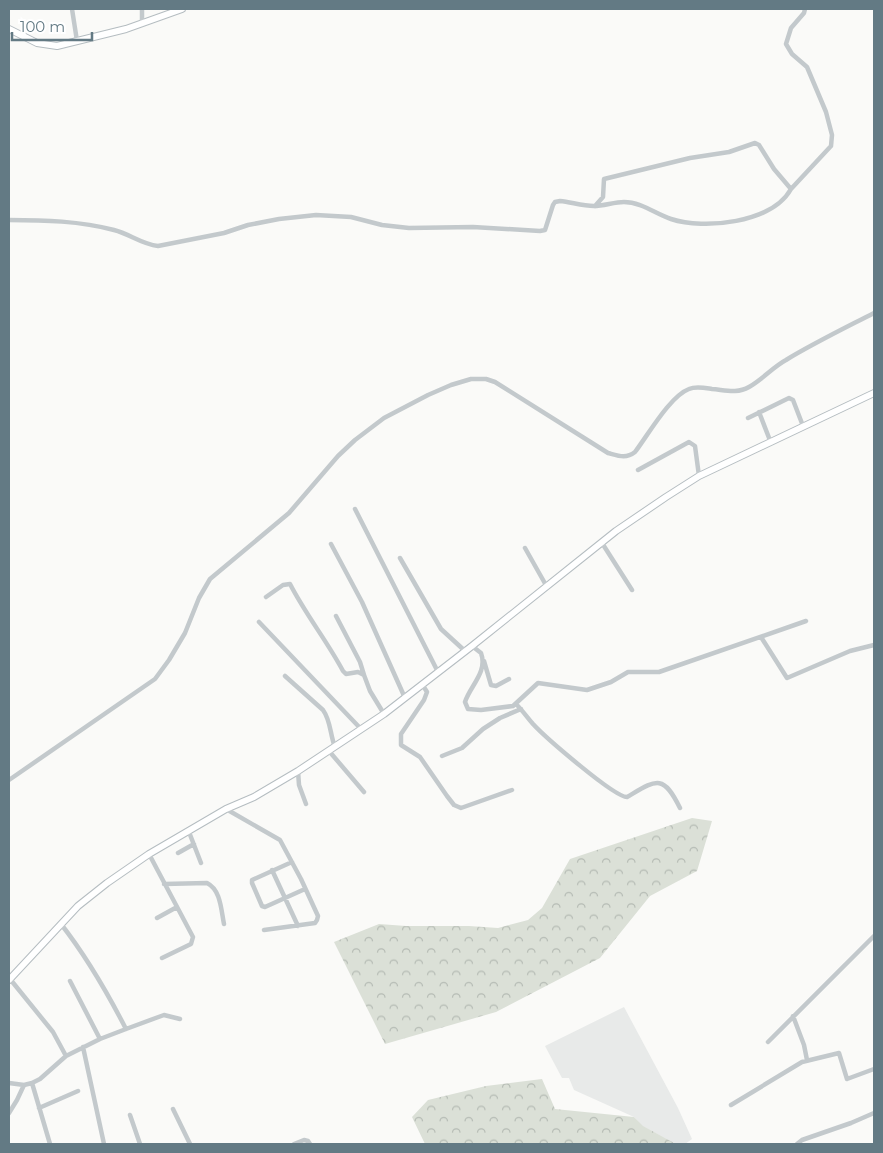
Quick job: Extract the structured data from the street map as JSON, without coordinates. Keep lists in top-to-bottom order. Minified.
{"scale_bar":"100 m"}
